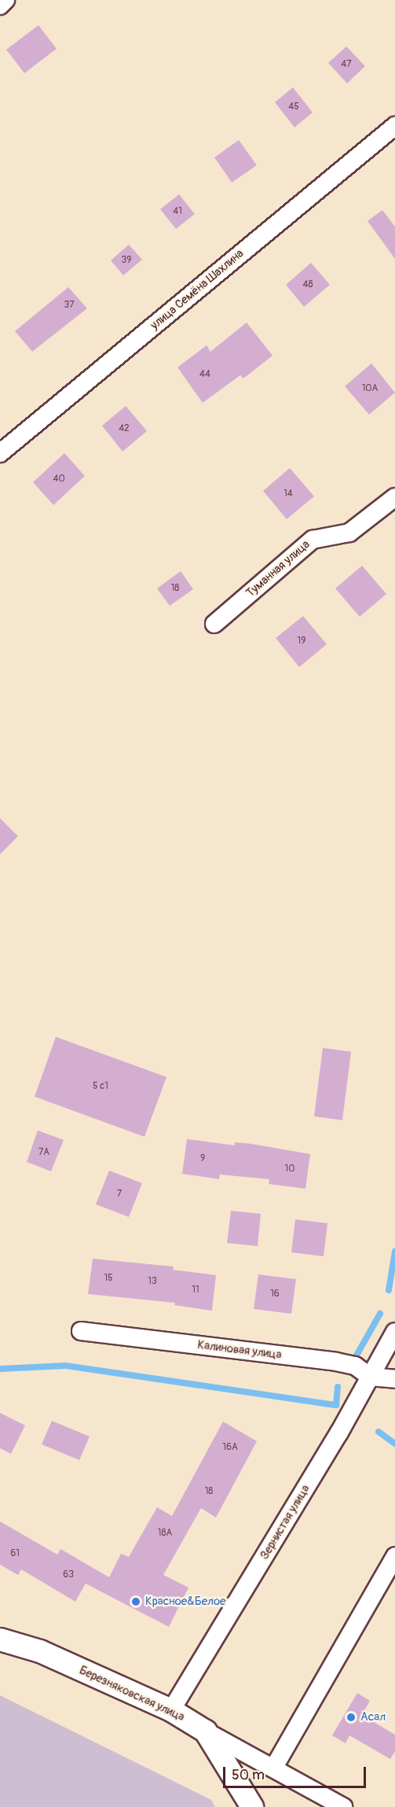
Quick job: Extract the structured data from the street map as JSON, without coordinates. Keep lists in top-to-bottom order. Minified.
{"streets":{"street":["улица Семёна Шахлина","Туманная улица","Калиновая улица","Зернистая улица","Березняковская улица"]},"crossings":[["Калиновая улица","Зернистая улица"],["Зернистая улица","Березняковская улица"]],"places":["Красное&Белое","Асал"],"house_numbers":["47","45","41","39","48","37","44","10А","42","40","14","18","19","5 с1","7А","9","10","7","15","13","11","16","16А","18","18А","61","63"],"scale_bar":"50 m"}
